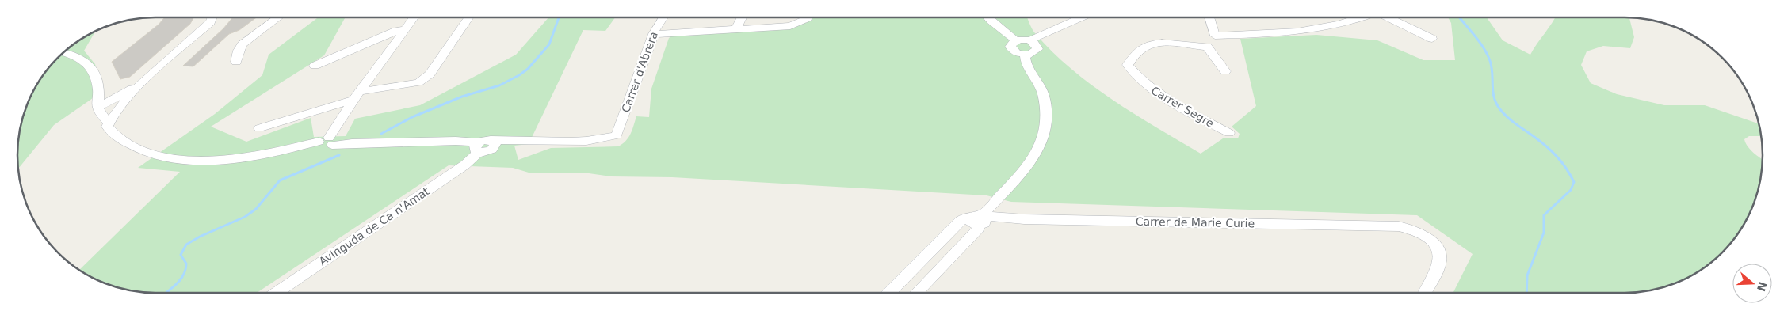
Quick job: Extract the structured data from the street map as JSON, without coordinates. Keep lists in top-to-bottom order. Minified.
{"streets":{"street":["Carrer d'Abrera","Carrer Segre","Carrer de Marie Curie","Avinguda de Ca n'Amat"]},"crossings":[["Carrer d'Abrera","Avinguda de Ca n'Amat"]],"north":"right"}
